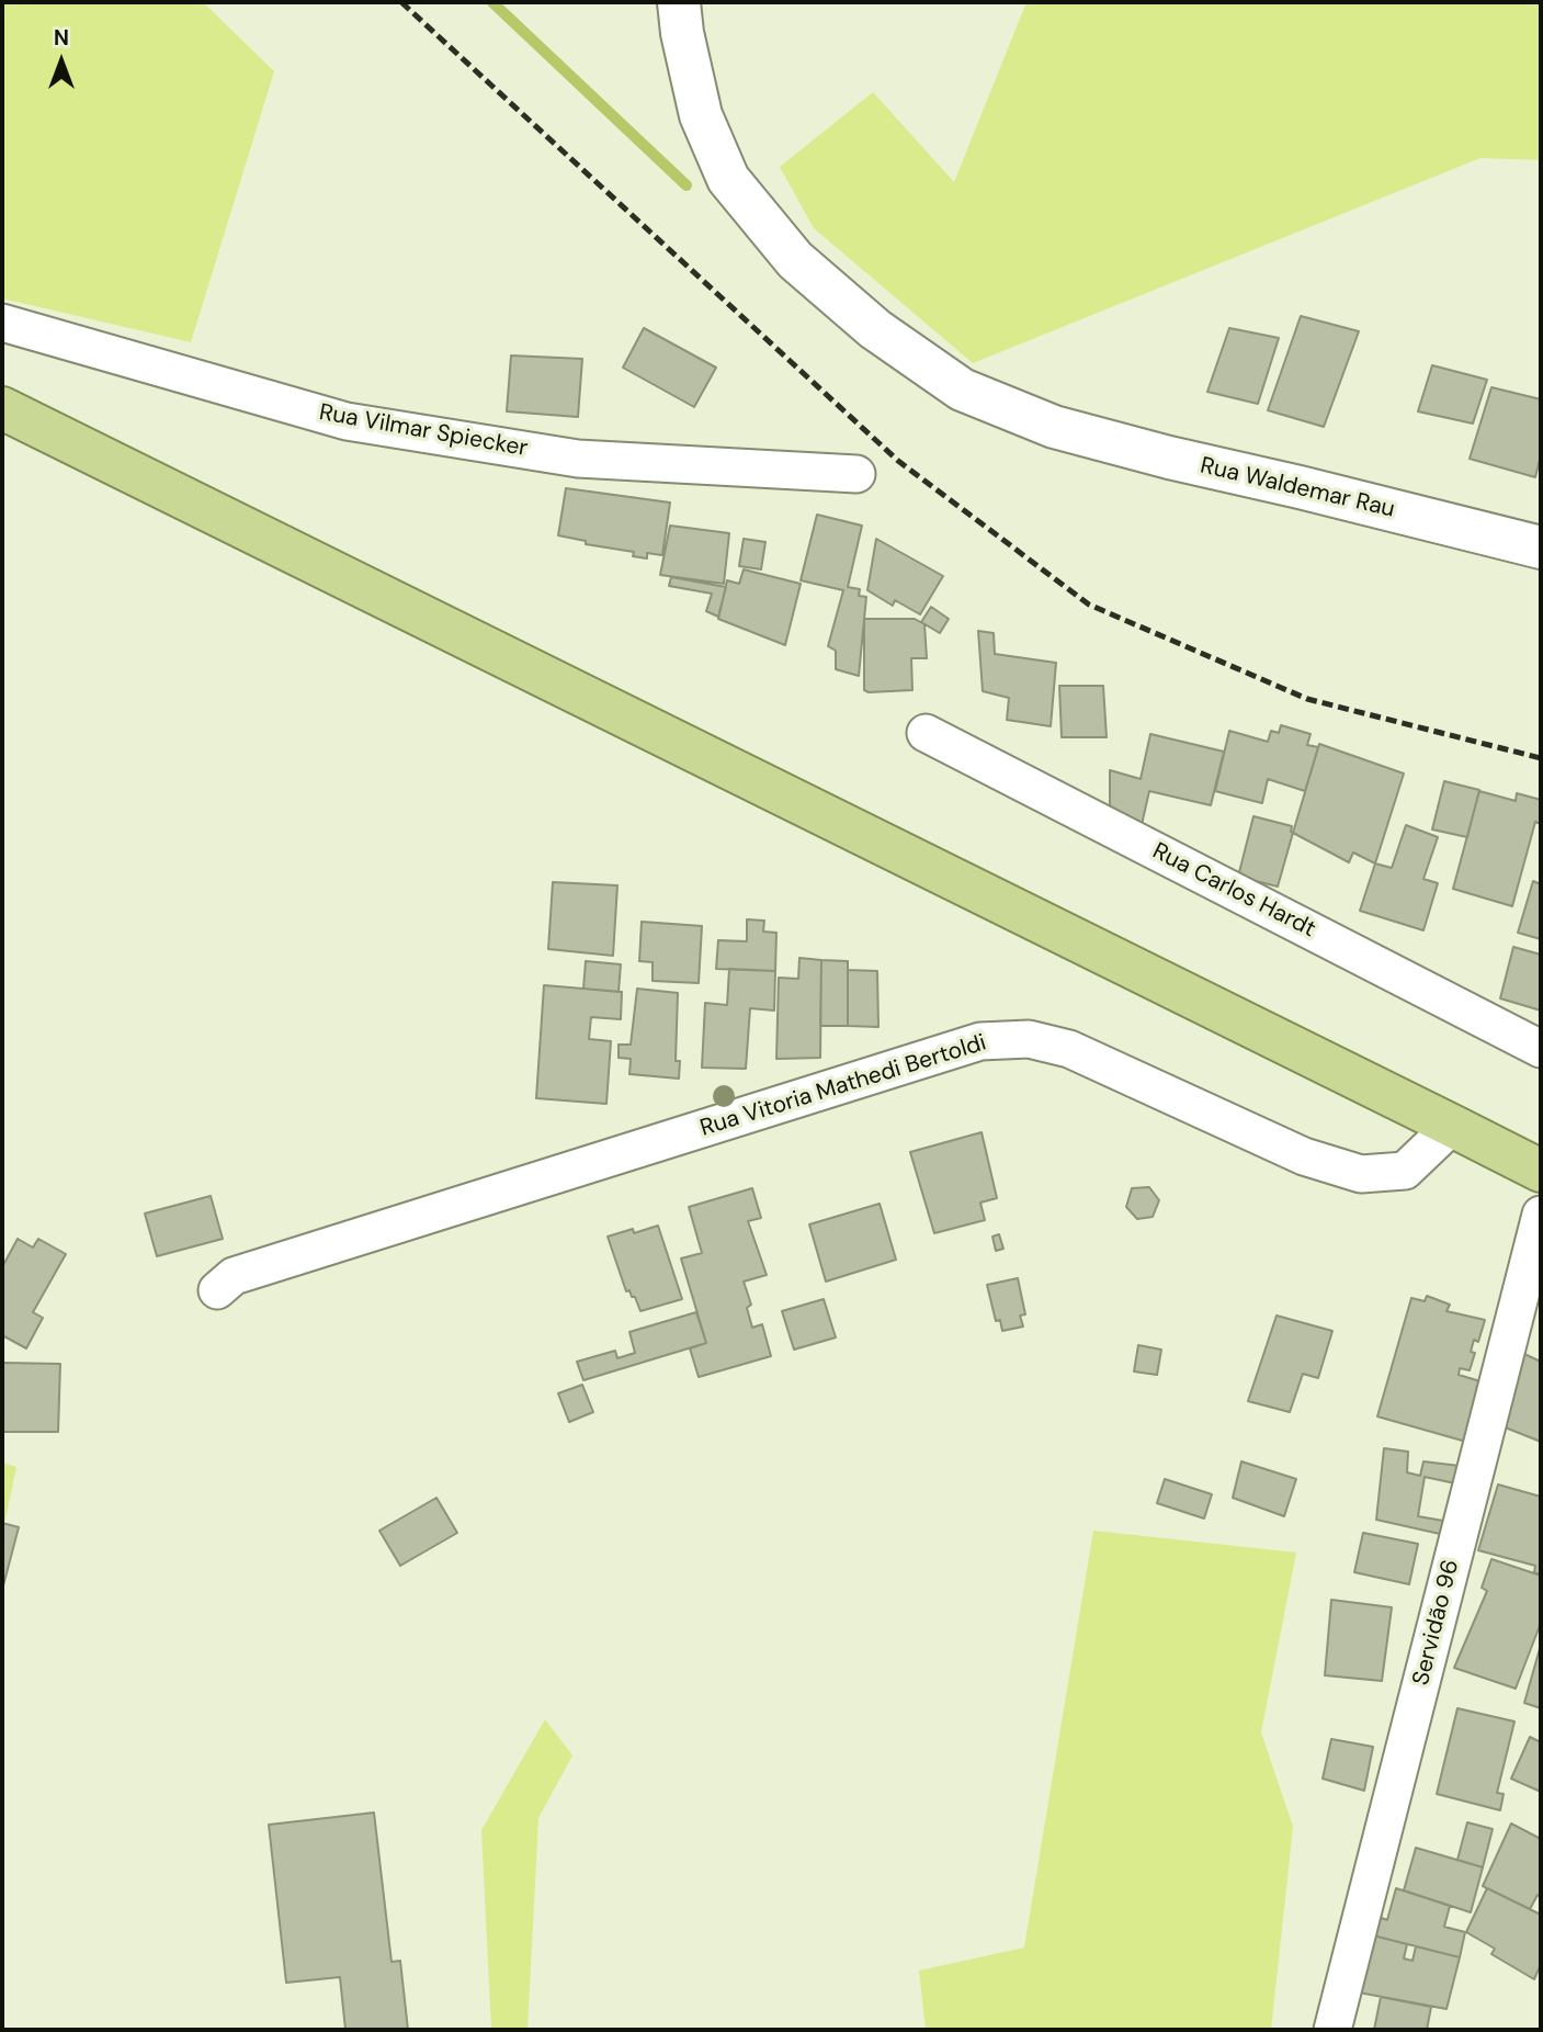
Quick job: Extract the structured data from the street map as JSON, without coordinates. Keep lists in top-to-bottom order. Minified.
{"streets":{"street":["Rua Vilmar Spiecker","Rua Waldemar Rau","Rua Carlos Hardt","Rua Vitoria Mathedi Bertoldi","Servidão 96"]},"north":"top"}
